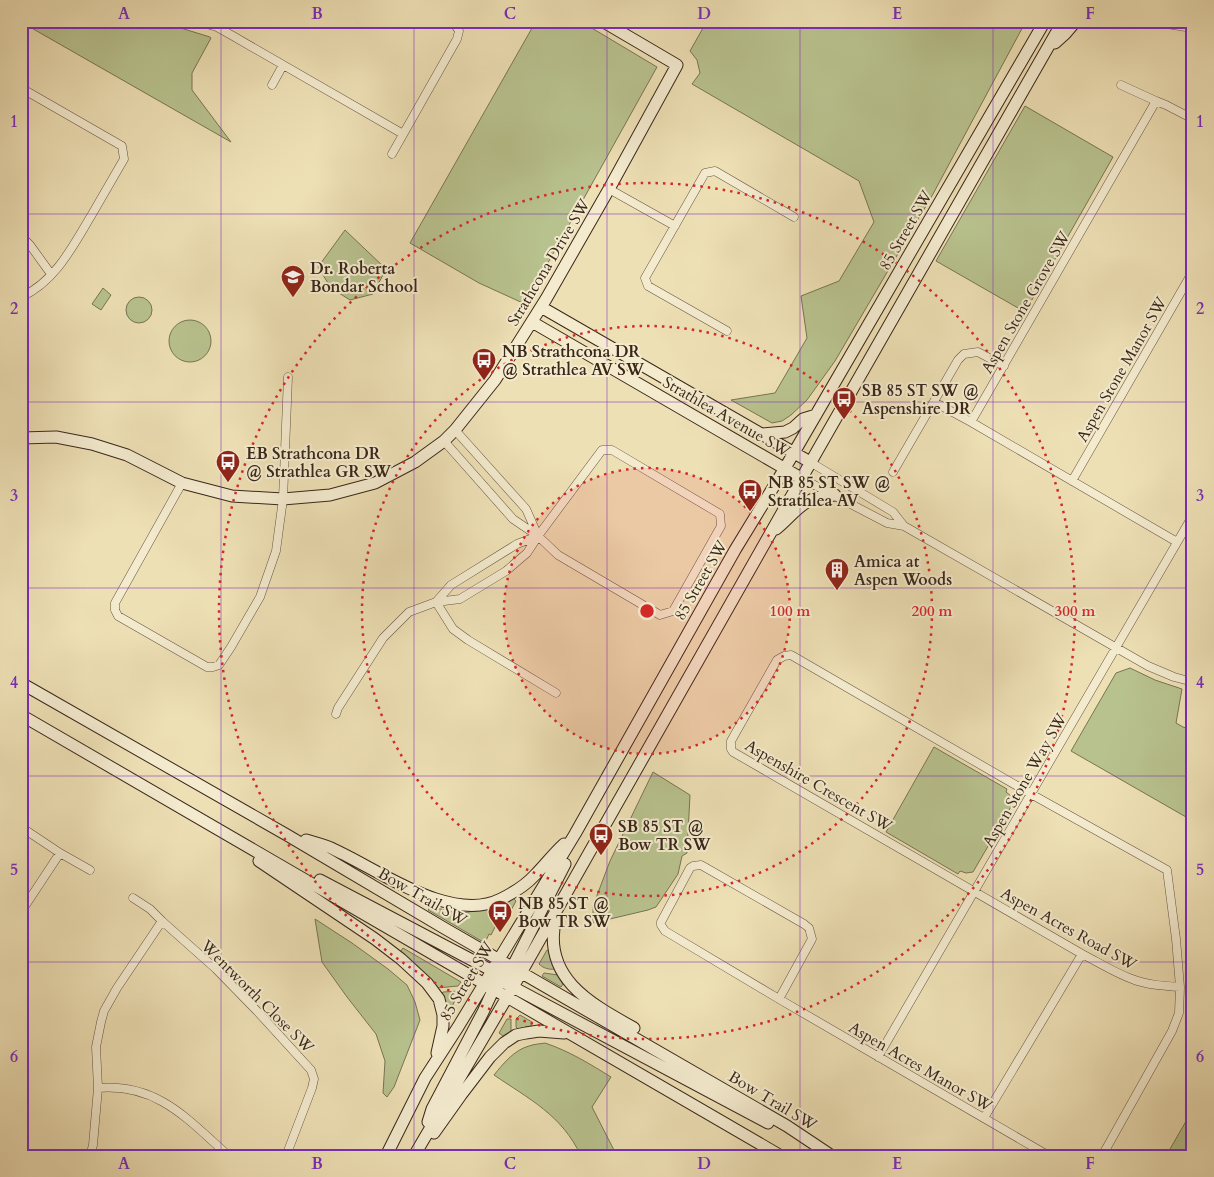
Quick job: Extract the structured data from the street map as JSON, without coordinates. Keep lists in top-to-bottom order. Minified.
{"streets":{"main road":["85 Street SW","Strathcona Drive SW","Strathlea Avenue SW","Bow Trail SW"],"street":["Aspen Stone Grove SW","Aspen Stone Manor SW","Aspen Stone Way SW","Aspenshire Crescent SW","Aspen Acres Road SW","Wentworth Close SW","Aspen Acres Manor SW"]},"crossings":[["85 Street SW","Strathlea Avenue SW"],["85 Street SW","Bow Trail SW"],["Strathcona Drive SW","Strathlea Avenue SW"],["Aspen Stone Way SW","Aspenshire Crescent SW"],["Aspen Stone Way SW","Aspen Acres Road SW"],["Aspen Stone Way SW","Aspen Acres Manor SW"],["Aspenshire Crescent SW","Aspen Acres Road SW"]],"places":{"school or university":["Dr. Roberta Bondar School"],"bus stop":["NB Strathcona DR @ Strathlea AV SW","SB 85 ST SW @ Aspenshire DR","EB Strathcona DR @ Strathlea GR SW","NB 85 ST SW @ Strathlea AV","SB 85 ST @ Bow TR SW","NB 85 ST @ Bow TR SW"],"building":["Amica at Aspen Woods"]},"grid":{"columns":["A","B","C","D","E","F"],"rows":["1","2","3","4","5","6"]},"rings":["100 m","200 m","300 m"]}
